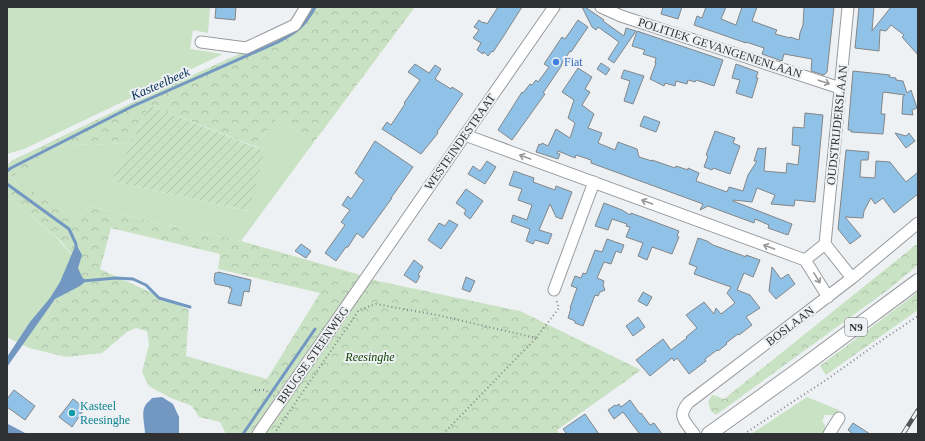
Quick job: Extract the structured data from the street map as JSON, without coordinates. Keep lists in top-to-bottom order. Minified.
{"streets":{"main road":["N9"],"street":["POLITIEK GEVANGENENLAAN","OUDSTRIJDERSLAAN","WESTEINDESTRAAT","BOSLAAN","BRUGSE STEENWEG"]},"crossings":[["POLITIEK GEVANGENENLAAN","OUDSTRIJDERSLAAN"],["WESTEINDESTRAAT","BRUGSE STEENWEG"]],"one_way":["POLITIEK GEVANGENENLAAN"],"water":["Kasteelbeek"],"parks":["Reesinghe"],"places":["Fiat","Kasteel Reesinghe"]}
